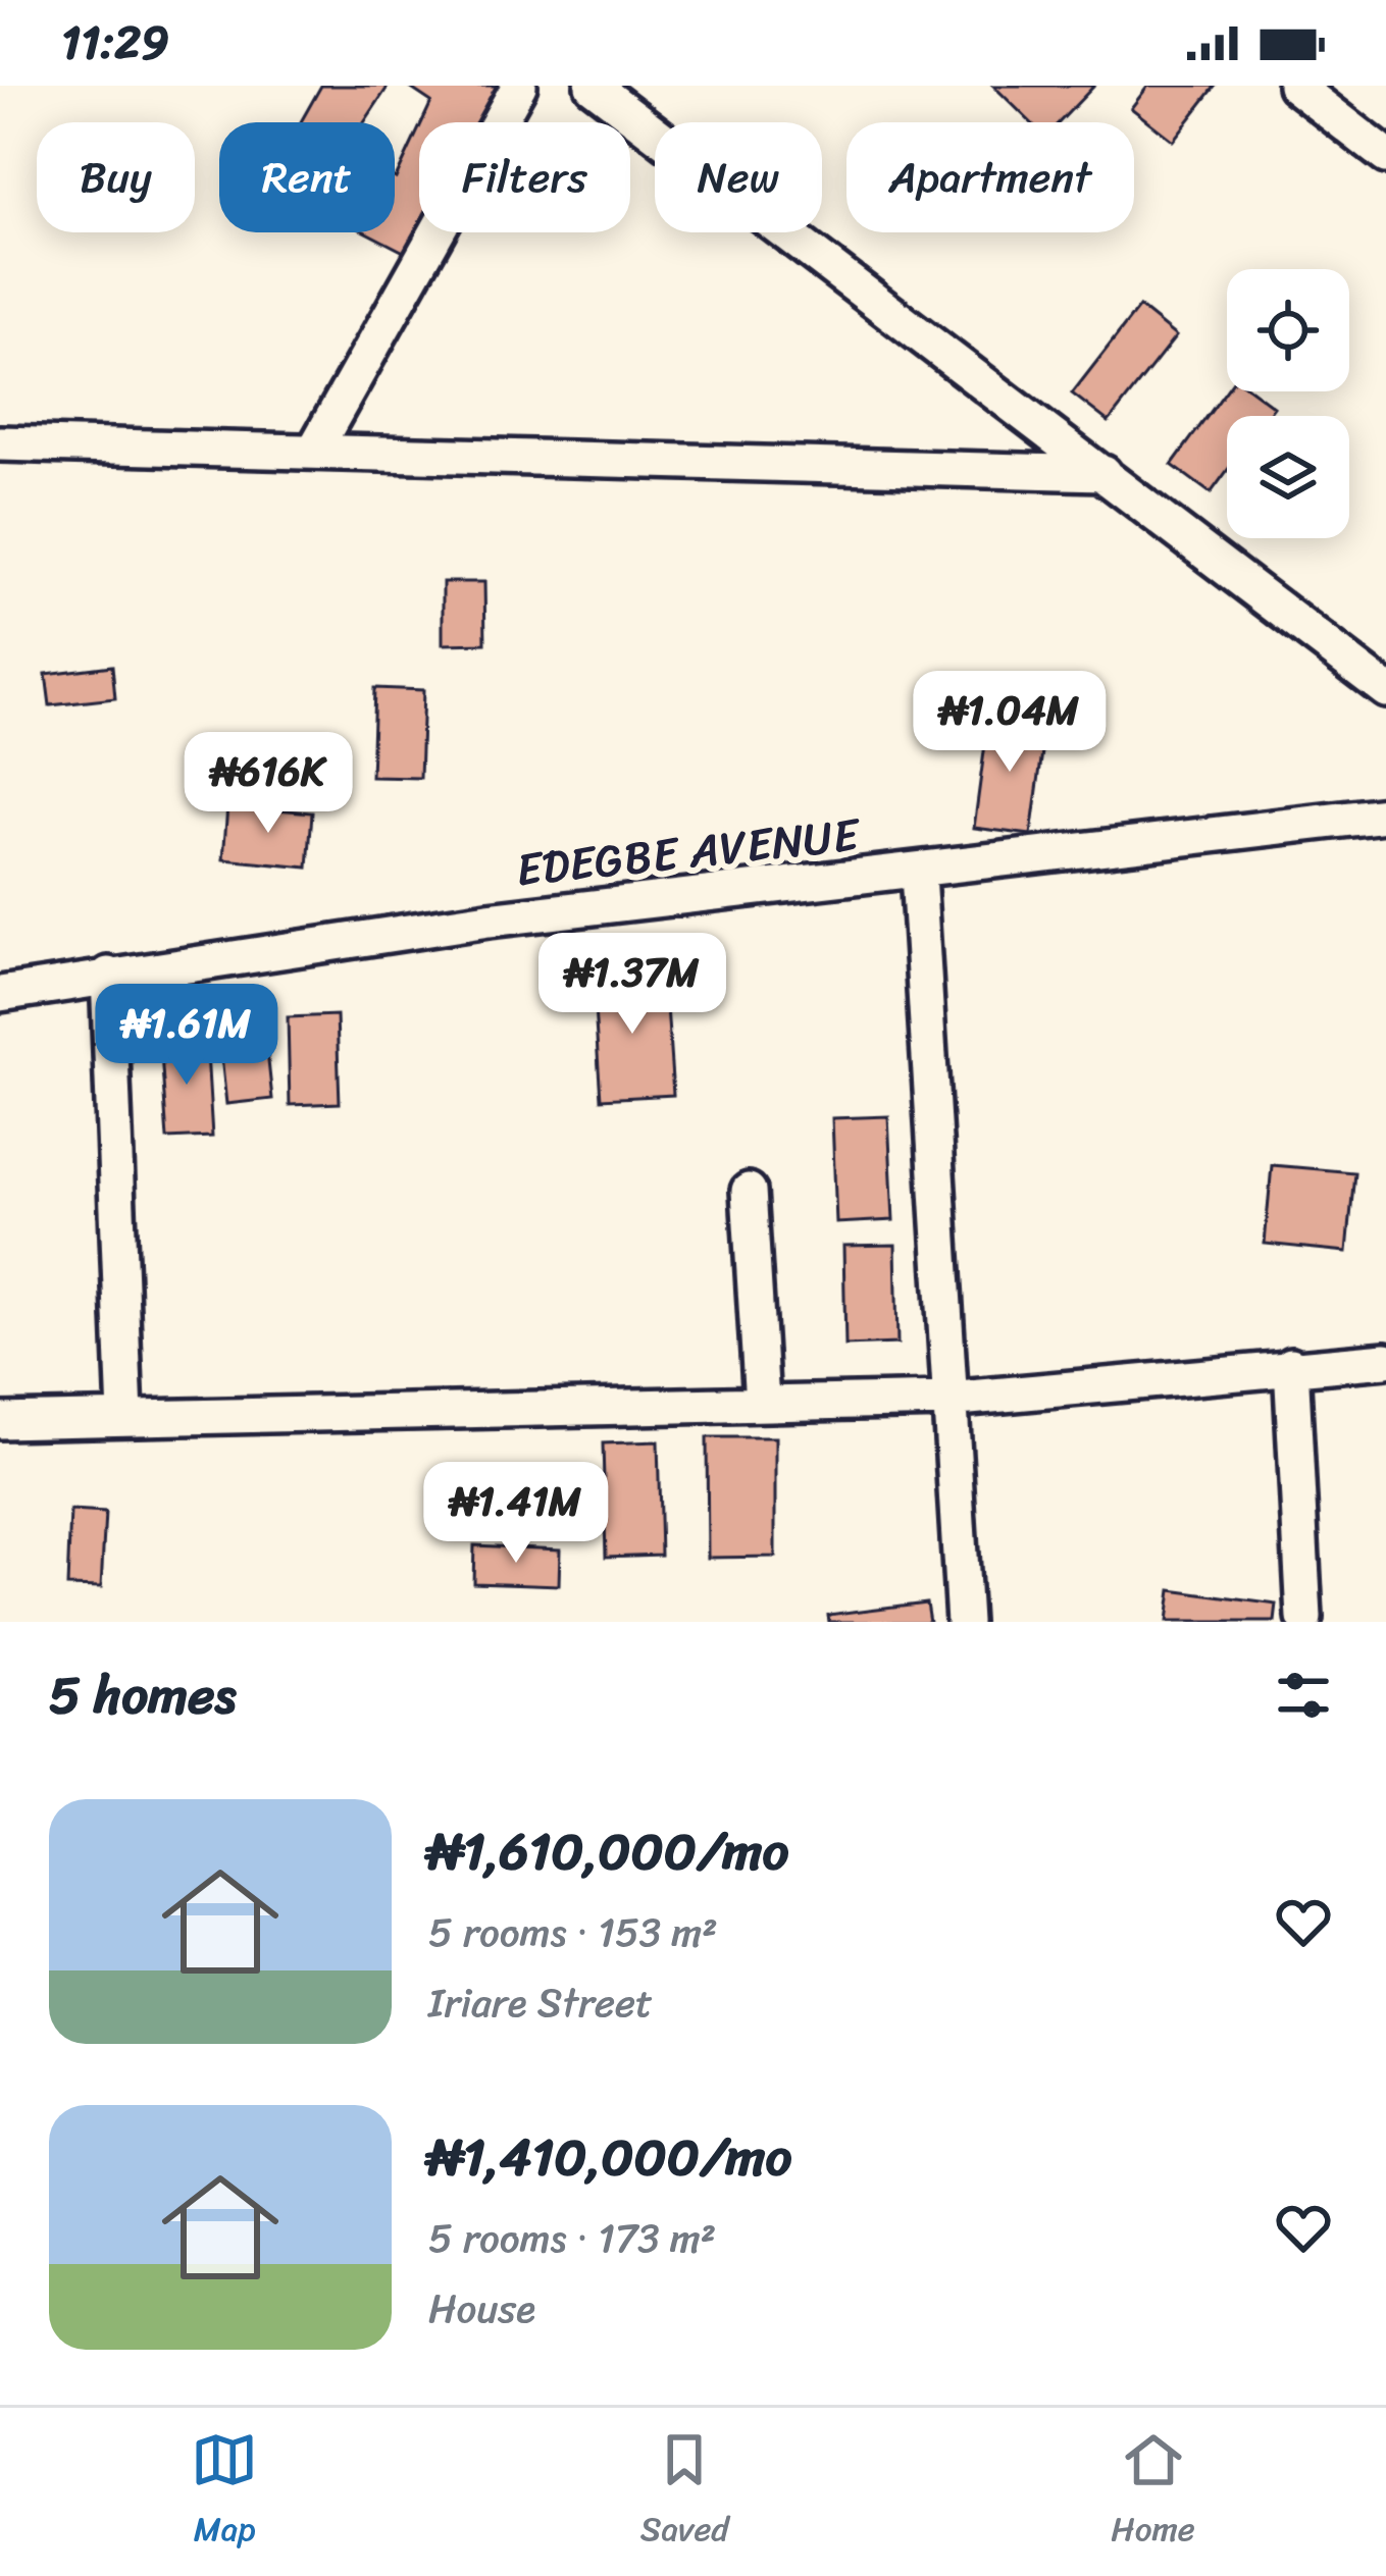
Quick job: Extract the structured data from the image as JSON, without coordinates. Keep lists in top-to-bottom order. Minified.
{"streets":{"street":["EDEGBE AVENUE"]},"page":{"status":"11:29","chip":["Buy","Rent","Filters","New","Apartment"],"price":["₦1.04M","₦616K","₦1.37M","₦1.61M","₦1.41M"],"heading":"5 homes","list":[{"name":"₦1,610,000/mo","note":"5 rooms · 153 m² · Iriare Street"},{"name":"₦1,410,000/mo","note":"5 rooms · 173 m² · House"}],"tabs":["Map","Saved","Home"]}}
